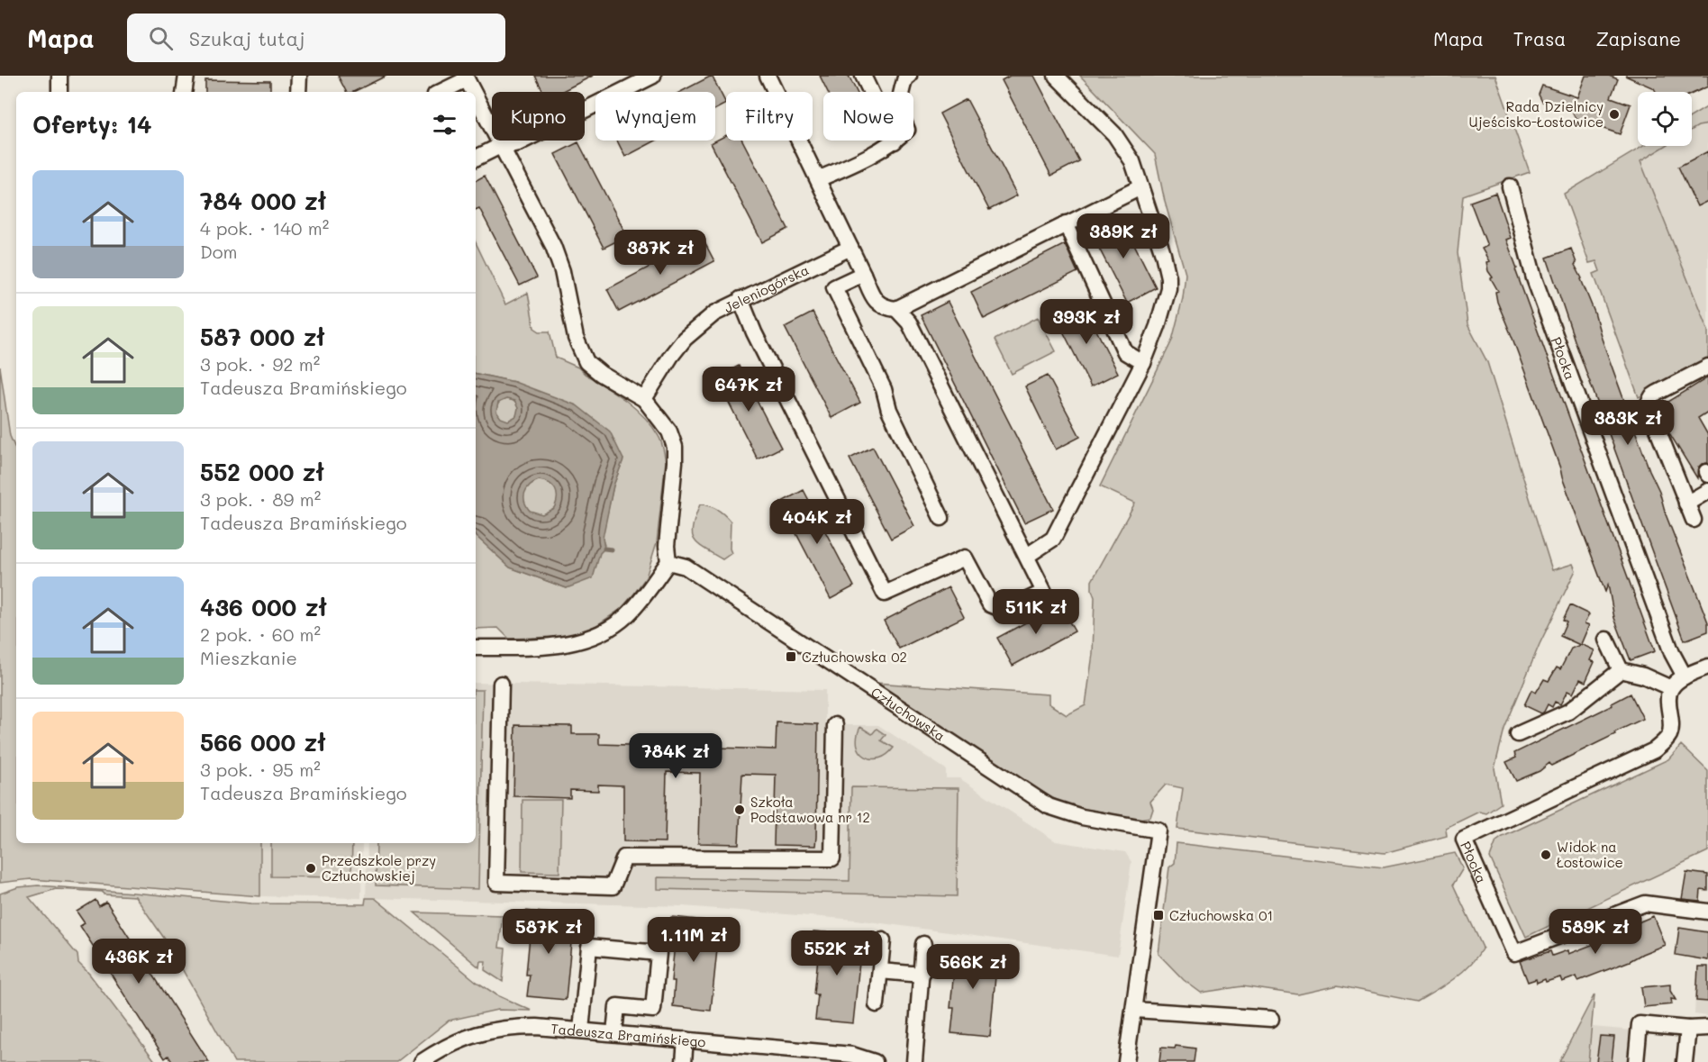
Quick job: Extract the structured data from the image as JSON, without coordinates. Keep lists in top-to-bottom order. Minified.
{"streets":{"street":["Jeleniogórska","Płocka","Człuchowska","Tadeusza Bramińskiego"]},"places":{"other":["Rada Dzielnicy Ujeścisko-Łostowice","Szkoła Podstawowa nr 12","Widok na Łostowice","Przedszkole przy Człuchowskiej"],"transit":["Człuchowska 02","Człuchowska 01"]},"page":{"header":"Mapa","search":"Szukaj tutaj","nav":["Mapa","Trasa","Zapisane"],"chip":["Kupno","Wynajem","Filtry","Nowe"],"heading":"Oferty: 14","list":[{"name":"784 000 zł","note":"4 pok. · 140 m² · Dom"},{"name":"587 000 zł","note":"3 pok. · 92 m² · Tadeusza Bramińskiego"},{"name":"552 000 zł","note":"3 pok. · 89 m² · Tadeusza Bramińskiego"},{"name":"436 000 zł","note":"2 pok. · 60 m² · Mieszkanie"},{"name":"566 000 zł","note":"3 pok. · 95 m² · Tadeusza Bramińskiego"}],"price":["389K zł","387K zł","393K zł","647K zł","383K zł","404K zł","511K zł","784K zł","587K zł","589K zł","1.11M zł","552K zł","436K zł","566K zł"]}}
